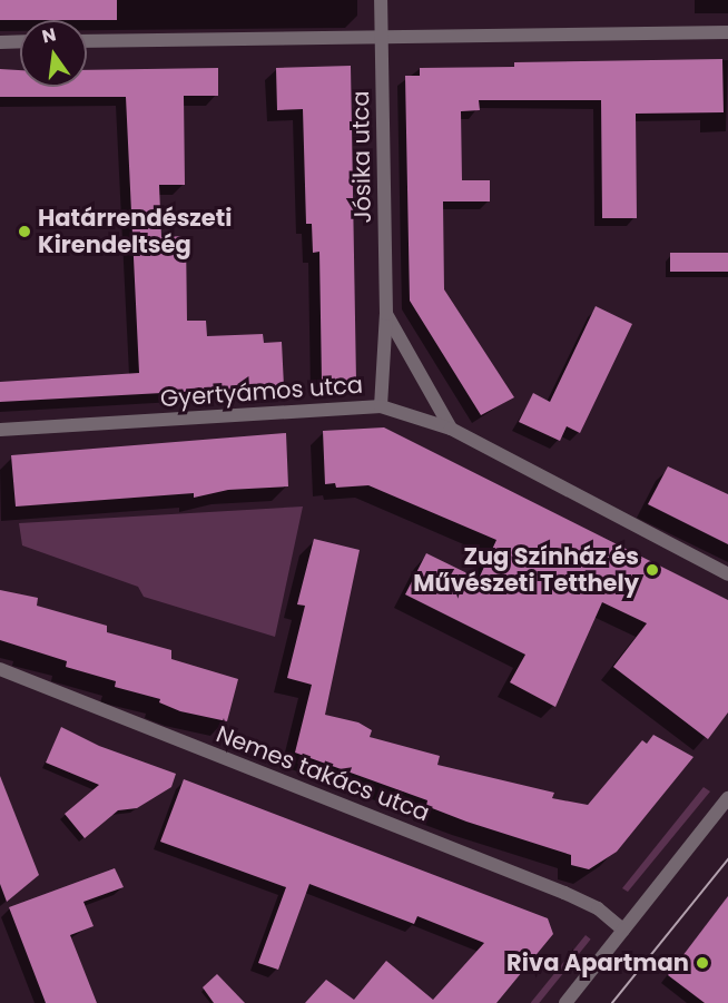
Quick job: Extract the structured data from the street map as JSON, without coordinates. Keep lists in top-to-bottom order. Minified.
{"streets":{"street":["Jósika utca","Gyertyámos utca","Nemes takács utca"]},"crossings":[["Jósika utca","Gyertyámos utca"]],"places":["Határrendészeti Kirendeltség","Zug Színház és Művészeti Tetthely","Riva Apartman"],"north":"top"}
